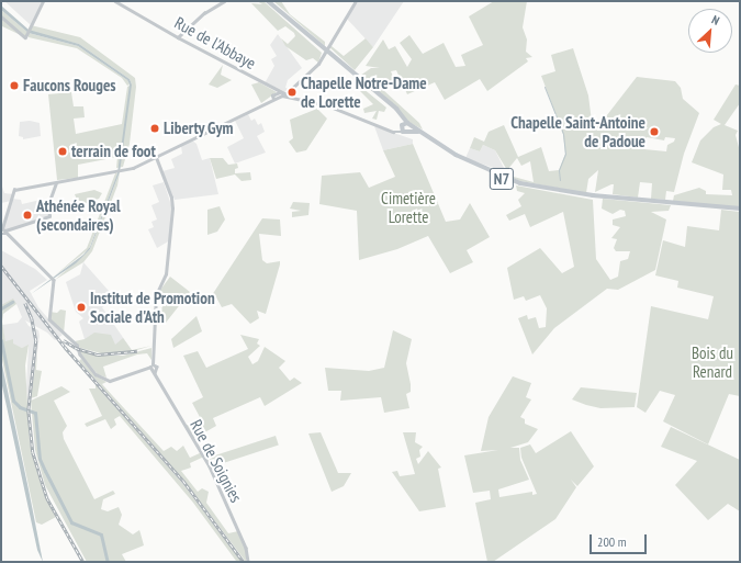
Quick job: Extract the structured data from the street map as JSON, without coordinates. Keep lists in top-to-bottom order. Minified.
{"streets":{"highway":["N7"],"street":["Rue de l'Abbaye","Rue de Soignies"]},"parks":["Cimetière Lorette","Bois du Renard"],"places":["Faucons Rouges","Chapelle Notre-Dame de Lorette","Liberty Gym","Chapelle Saint-Antoine de Padoue","terrain de foot","Athénée Royal (secondaires)","Institut de Promotion Sociale d'Ath"],"scale_bar":"200 m","north":"top right"}
